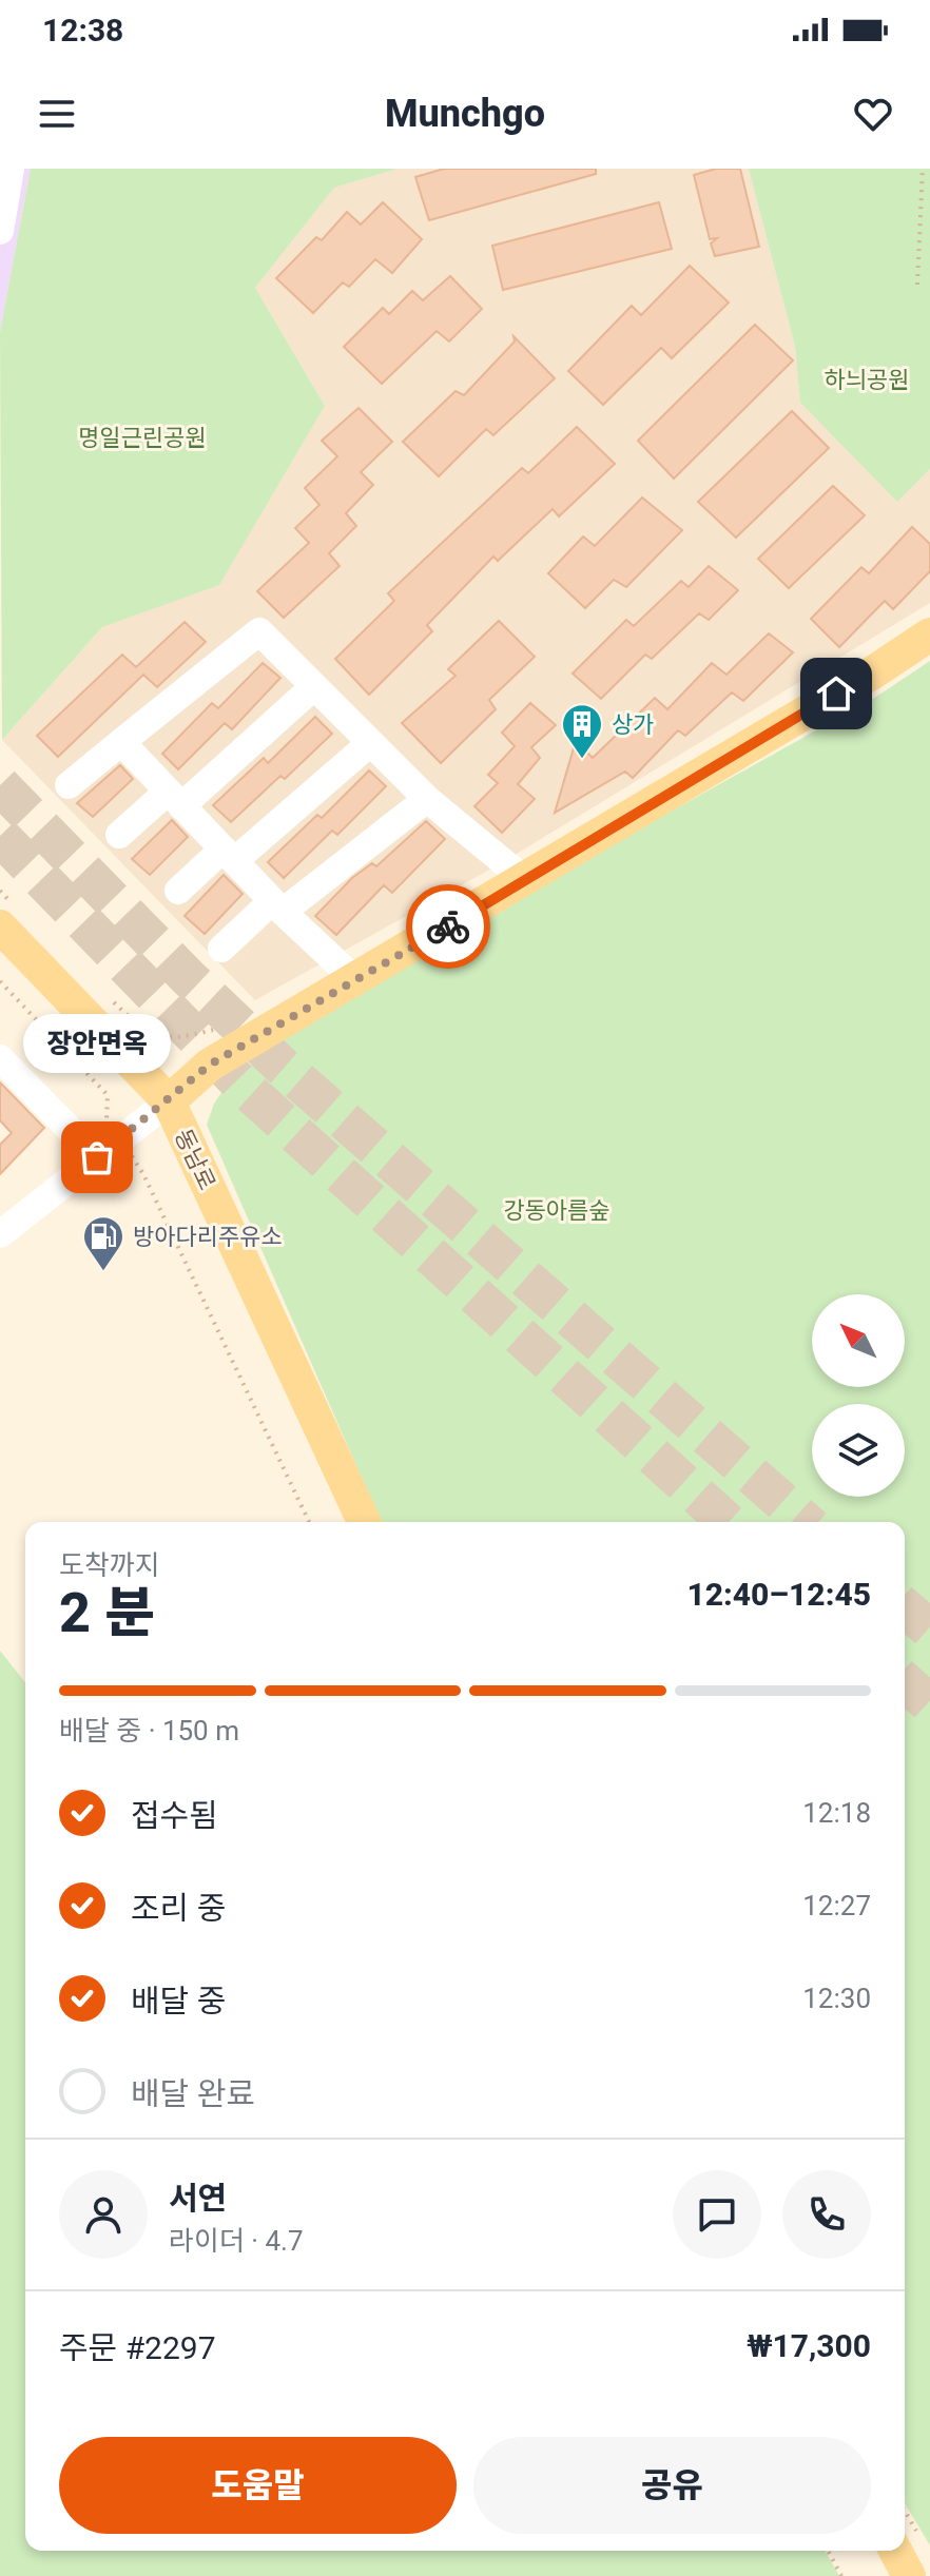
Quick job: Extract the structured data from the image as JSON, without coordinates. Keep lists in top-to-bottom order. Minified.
{"streets":{"main road":["동남로"]},"parks":["하늬공원","명일근린공원","강동아름숲"],"places":{"building":["상가"],"other":["장안면옥"],"fuel station":["방아다리주유소"]},"north":"top left","page":{"status":"12:38","header":"Munchgo","bubble":"장안면옥","heading":["2 분","도착까지","12:40–12:45"],"panel":["서연","라이더 · 4.7","주문 #2297","₩17,300"],"bar":"배달 중 · 150 m","list":[["접수됨","12:18"],["조리 중","12:27"],["배달 중","12:30"],"배달 완료"],"buttons":["도움말","공유"]}}
